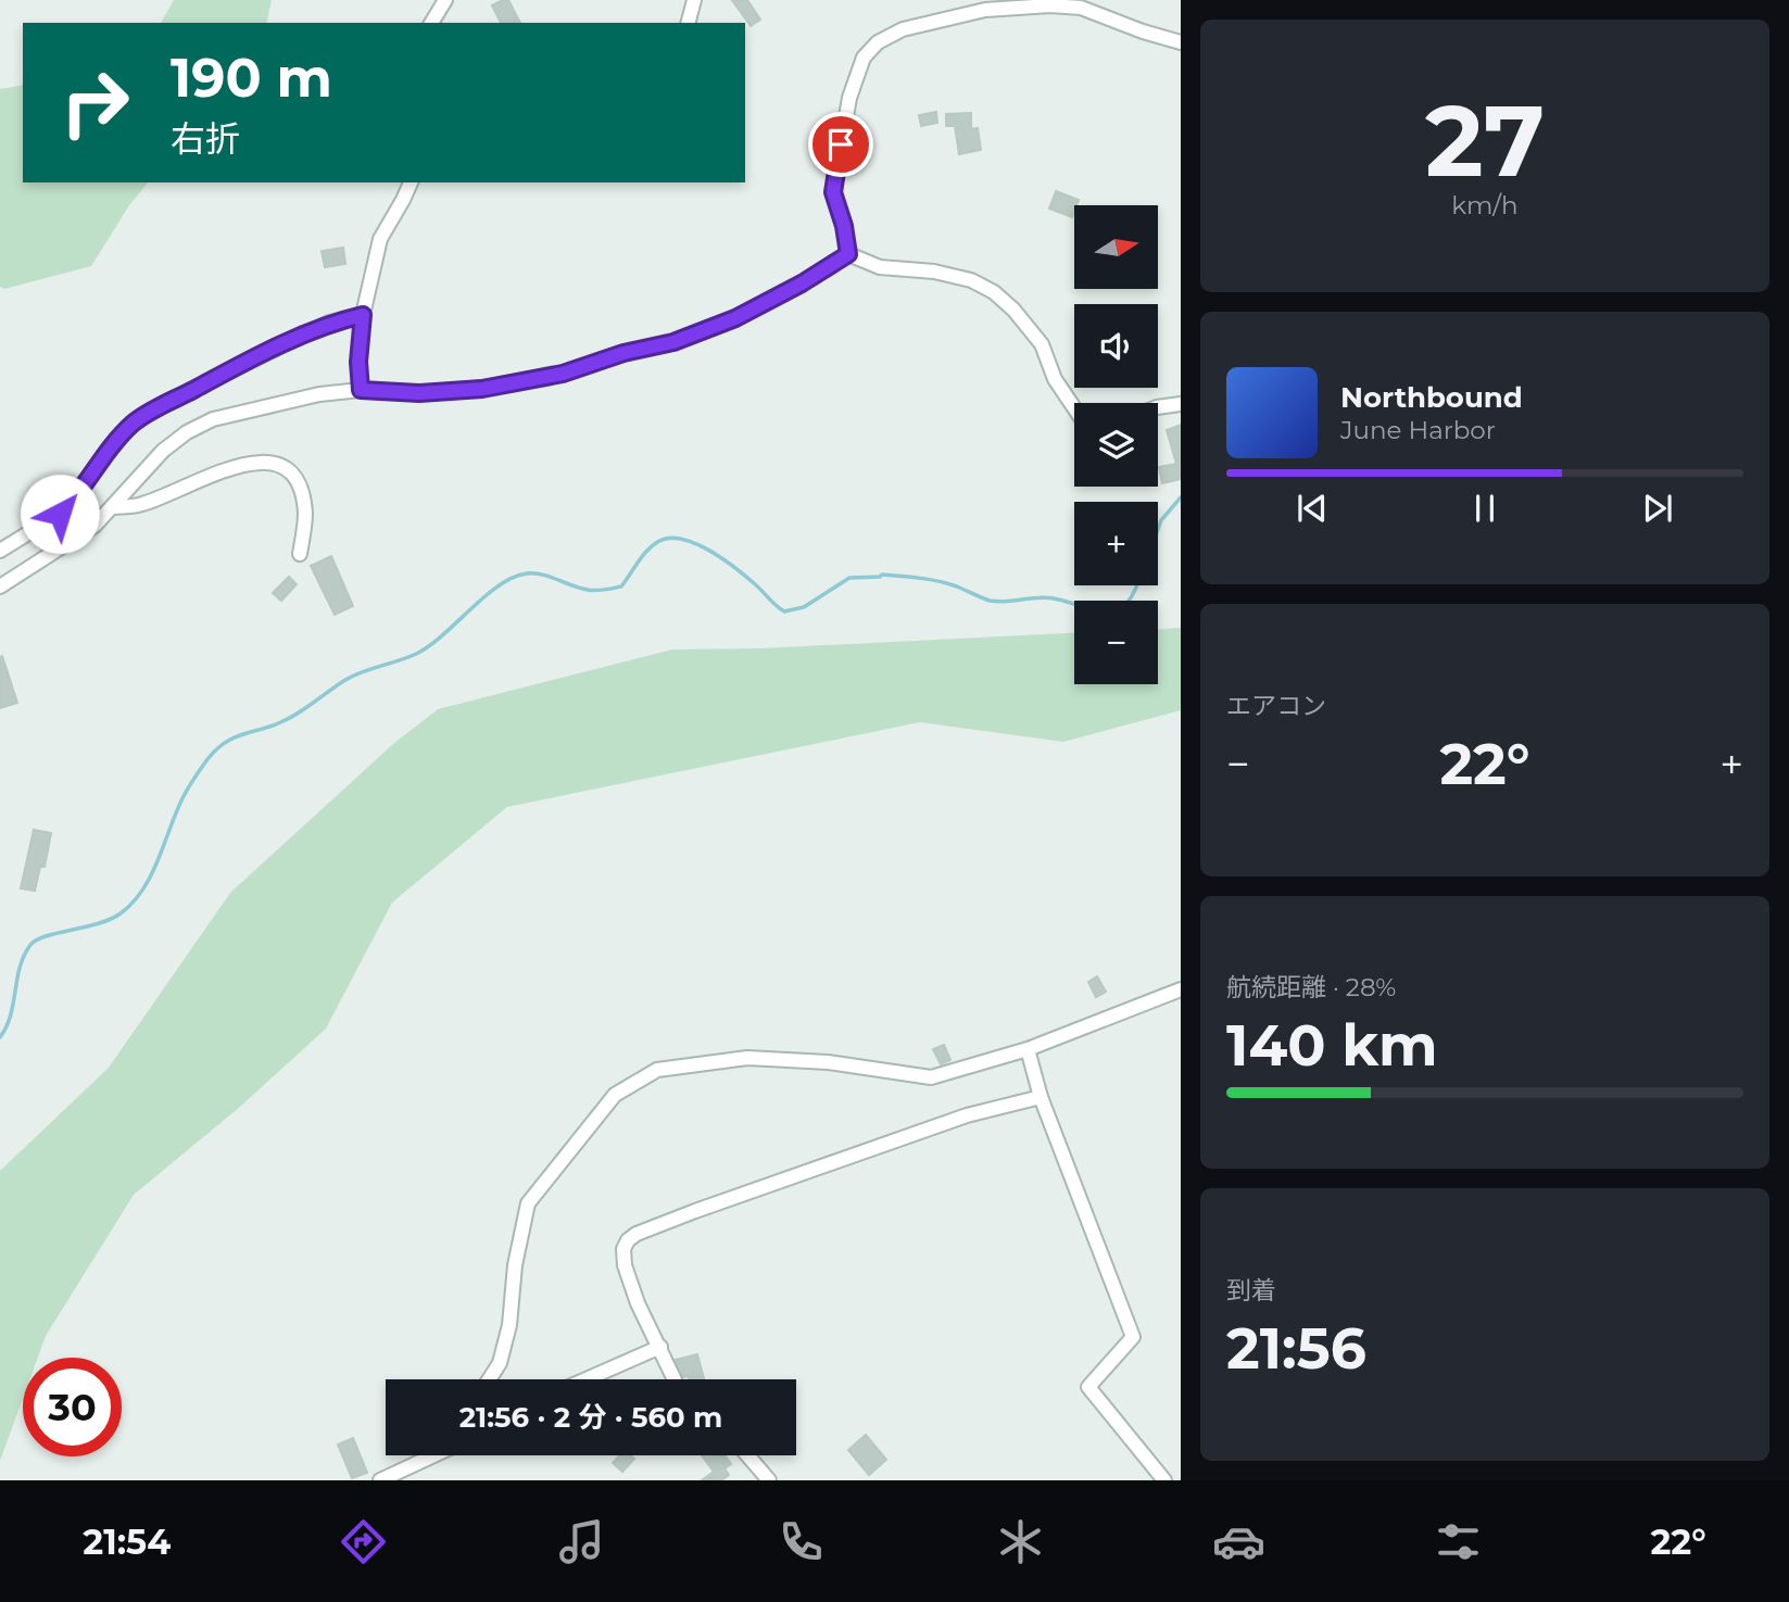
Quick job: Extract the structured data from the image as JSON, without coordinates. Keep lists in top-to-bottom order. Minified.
{"north":"right","page":{"tile":[["27","km/h"],"エアコン",["航続距離 · 28%","140 km"],["到着","21:56"]],"turn":["190 m","右折"],"map_buttons":["+","−"],"song":["Northbound","June Harbor"],"heat":["−","22°","+"],"limit":"30","trip":"21:56 · 2 分 · 560 m","tabs":["21:54","22°"]}}
